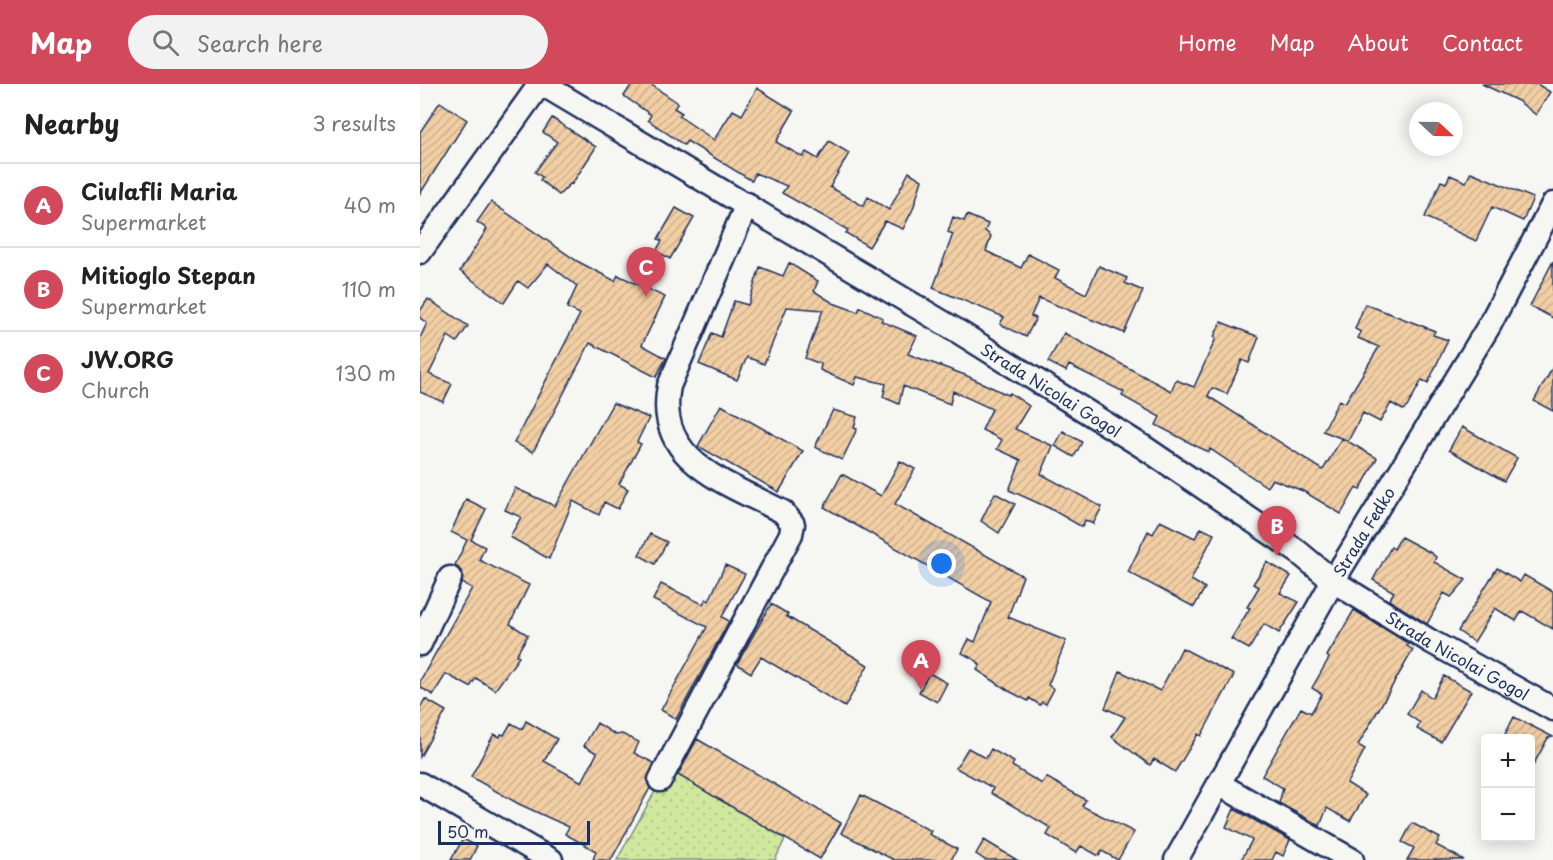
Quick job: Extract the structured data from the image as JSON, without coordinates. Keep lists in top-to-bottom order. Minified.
{"streets":{"street":["Strada Nicolai Gogol","Strada Fedko"]},"crossings":[["Strada Nicolai Gogol","Strada Fedko"]],"scale_bar":"50 m","north":"right","page":{"header":"Map","search":"Search here","nav":["Home","Map","About","Contact"],"heading":["Nearby","3 results"],"list":[{"mark":"A","name":"Ciulafli Maria","note":"Supermarket","value":"40 m"},{"mark":"B","name":"Mitioglo Stepan","note":"Supermarket","value":"110 m"},{"mark":"C","name":"JW.ORG","note":"Church","value":"130 m"}],"pins":["C","B","A"],"map_buttons":["+","−"],"scale":"50 m"}}
